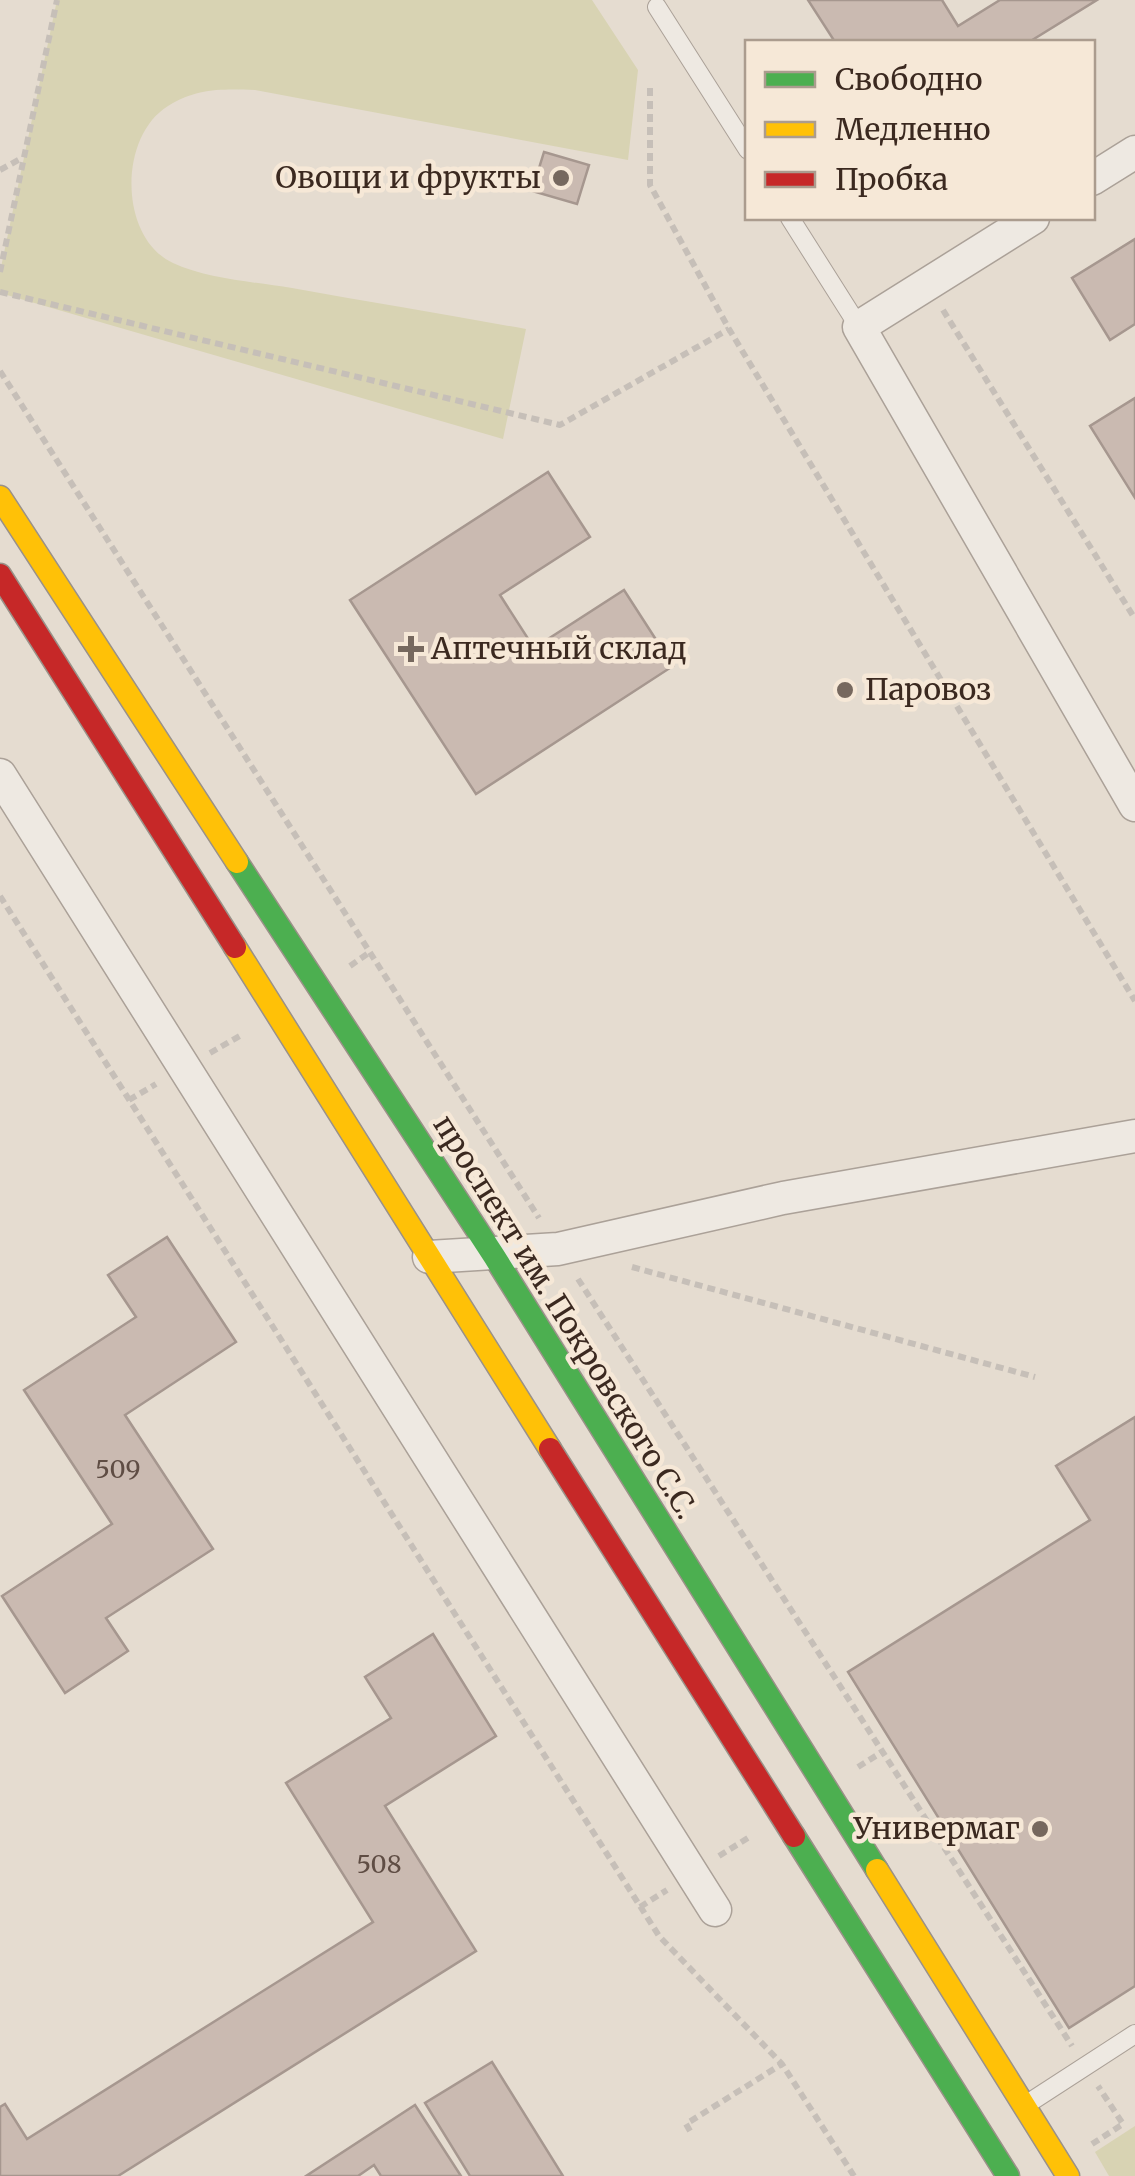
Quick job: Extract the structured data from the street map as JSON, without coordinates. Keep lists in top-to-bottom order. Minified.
{"streets":{"main road":["проспект им. Покровского С.С."]},"places":{"other":["Овощи и фрукты","Паровоз","Универмаг"],"health":["Аптечный склад"]},"house_numbers":["509","508"],"legend":["Свободно","Медленно","Пробка"]}
